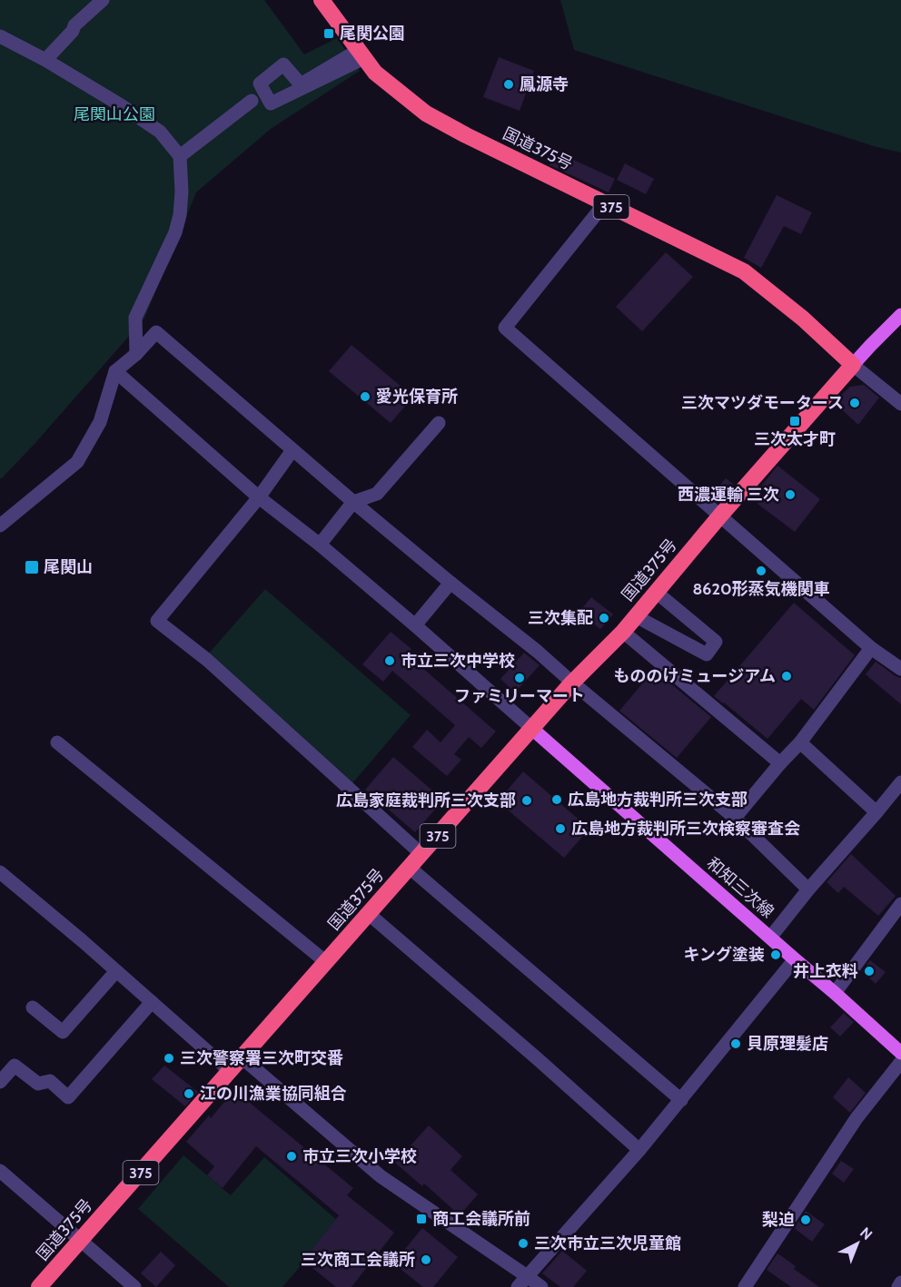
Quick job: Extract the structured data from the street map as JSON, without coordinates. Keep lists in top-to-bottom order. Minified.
{"streets":{"highway":["国道375号","375"],"main road":["和知三次線"]},"crossings":[["国道375号","和知三次線"]],"parks":["尾関山公園"],"places":{"transit":["尾関公園","三次太才町","尾関山","商工会議所前"],"other":["鳳源寺","愛光保育所","三次マツダモータース","西濃運輸 三次","8620形蒸気機関車","三次集配","市立三次中学校","もののけミュージアム","ファミリーマート","広島地方裁判所三次支部","広島家庭裁判所三次支部","広島地方裁判所三次検察審査会","キング塗装","井上衣料","貝原理髪店","三次警察署三次町交番","江の川漁業協同組合","市立三次小学校","梨迫","三次市立三次児童館","三次商工会議所"]},"north":"top right"}
